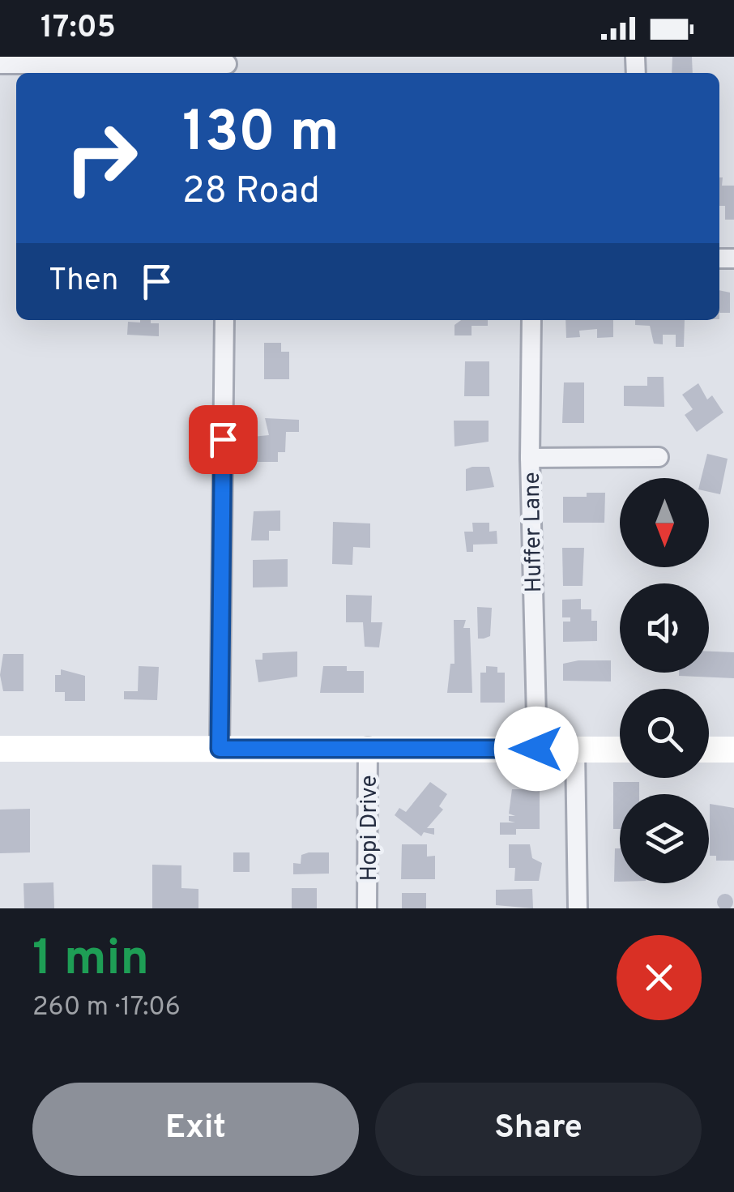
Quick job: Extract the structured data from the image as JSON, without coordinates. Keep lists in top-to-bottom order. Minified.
{"streets":{"street":["Huffer Lane","Hopi Drive"]},"north":"bottom","page":{"status":"17:05","turn":["130 m","28 Road"],"then":"Then","heading":["1 min","260 m · 17:06"],"buttons":["Exit","Share"]}}
